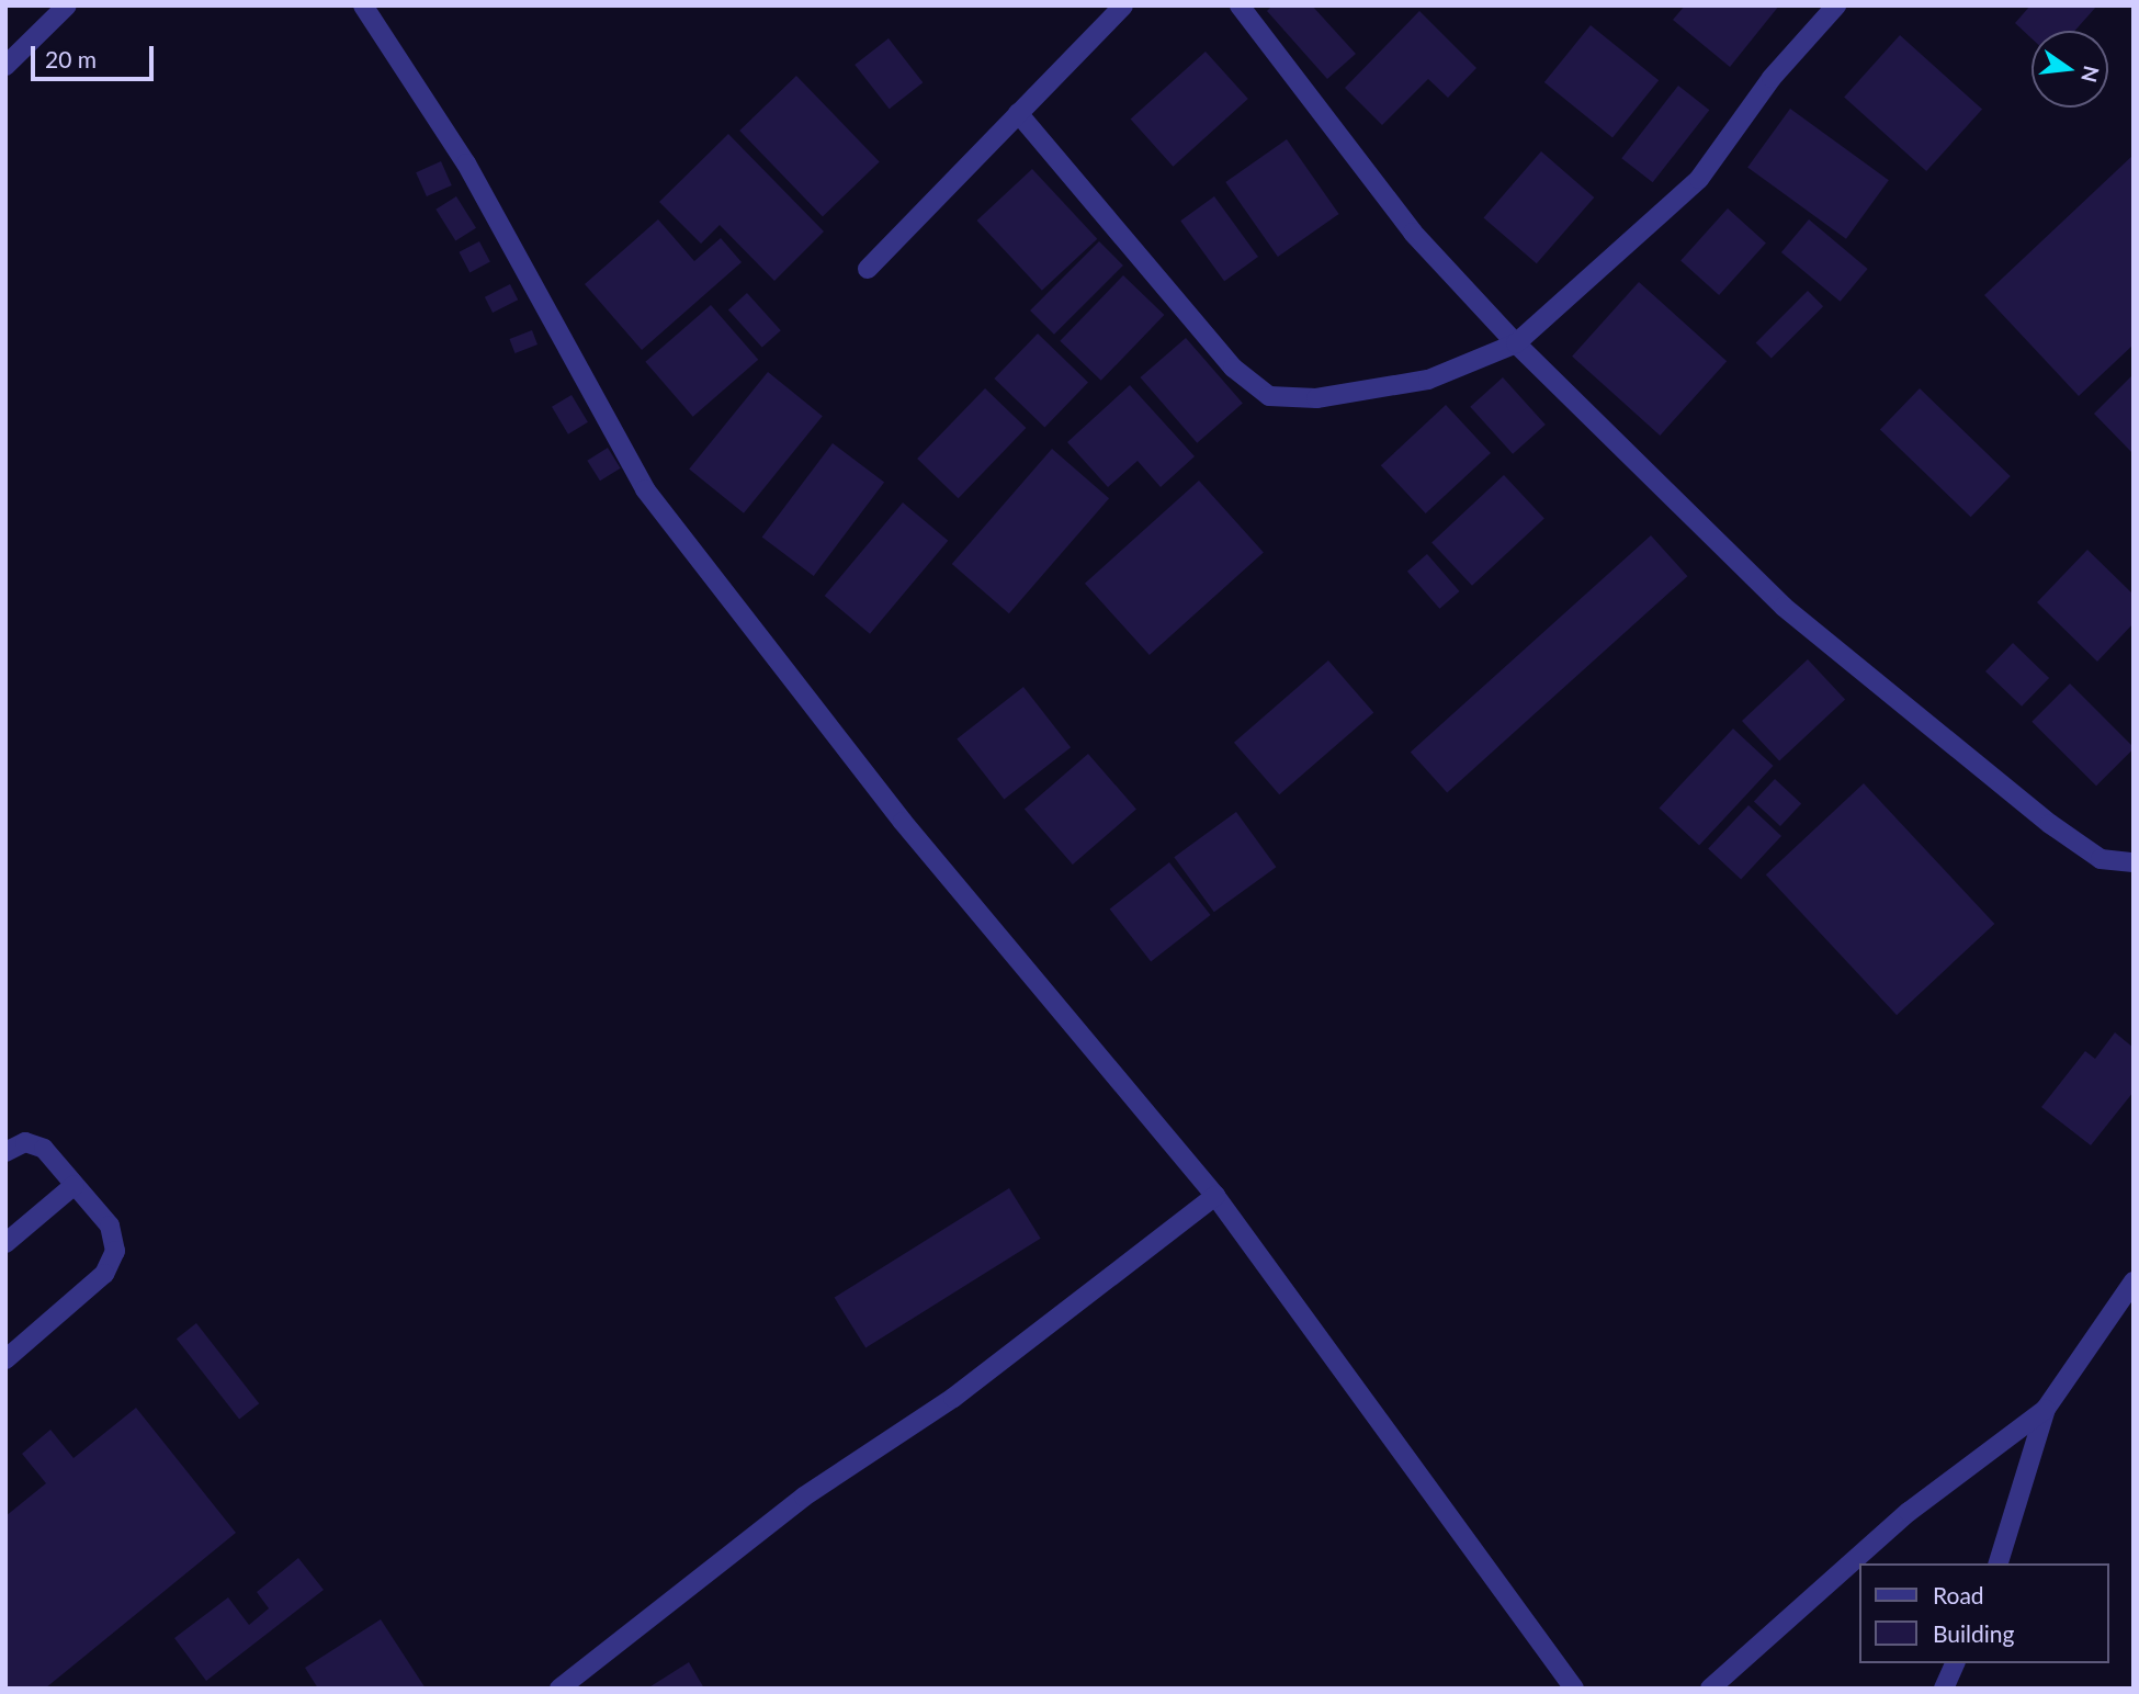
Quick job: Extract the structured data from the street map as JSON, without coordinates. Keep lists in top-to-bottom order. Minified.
{"legend":["Road","Building"],"scale_bar":"20 m","north":"right"}
